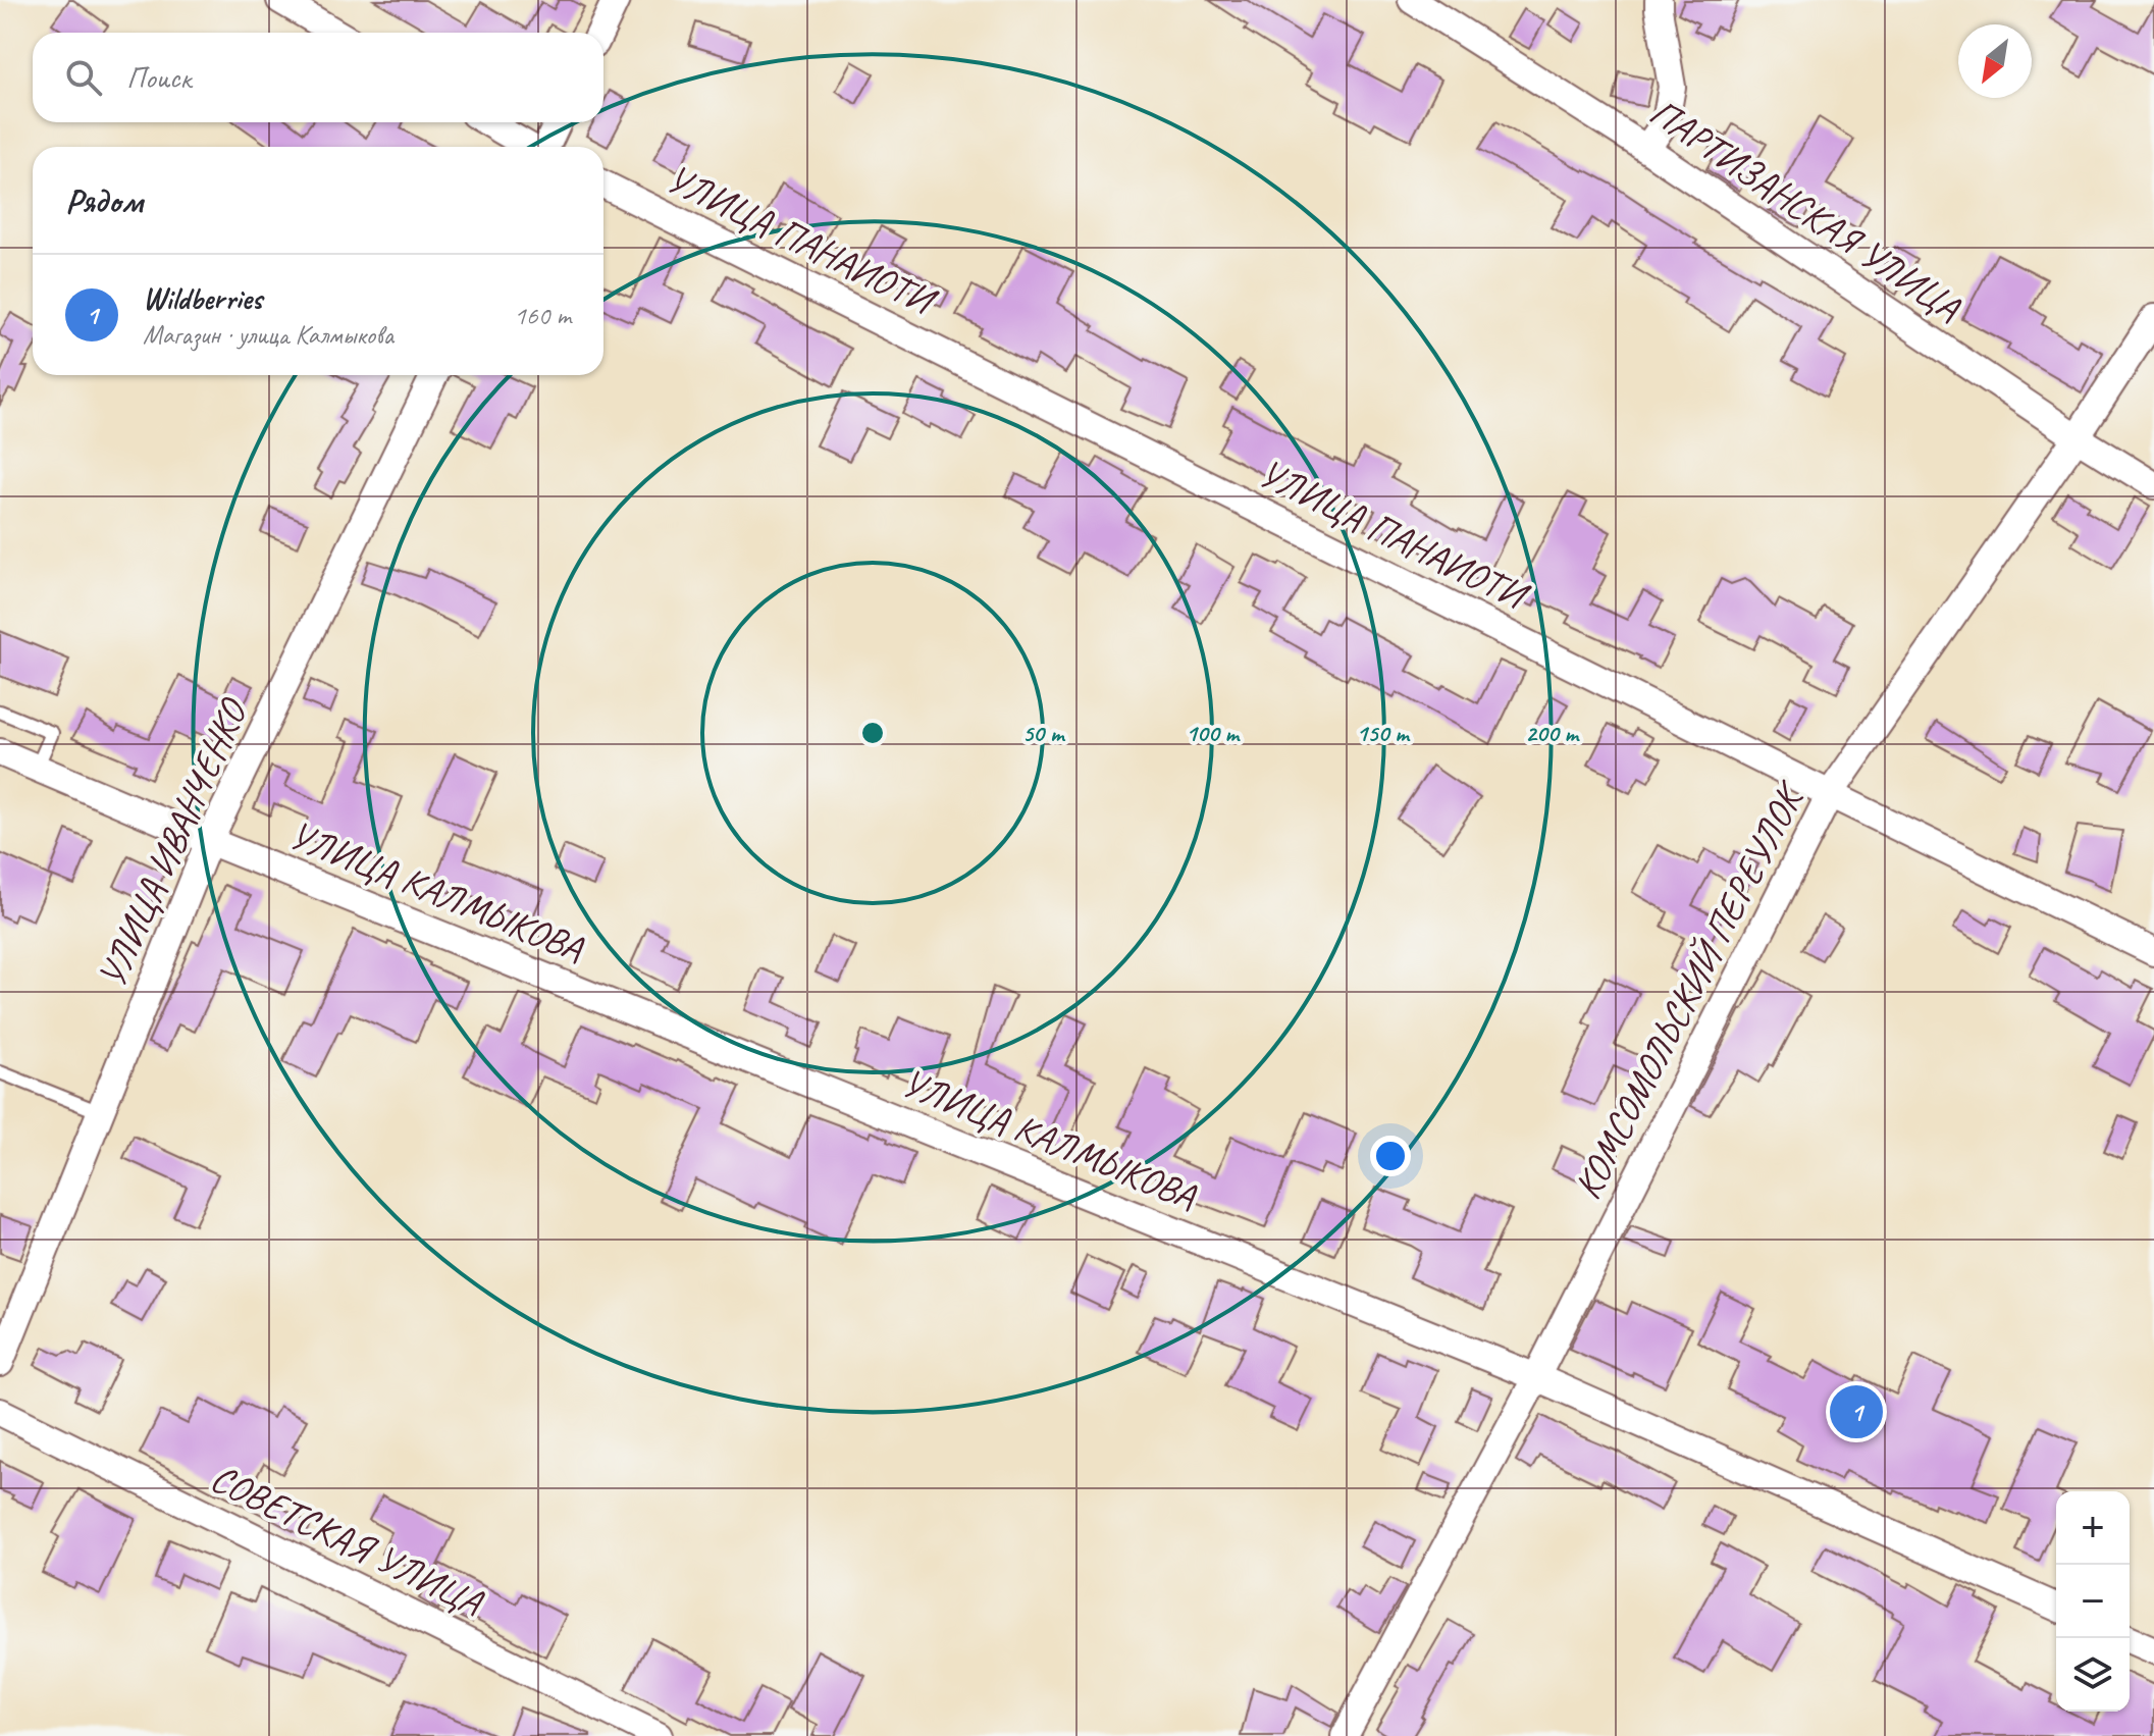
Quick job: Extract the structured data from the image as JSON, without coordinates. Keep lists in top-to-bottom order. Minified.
{"streets":{"street":["ПАРТИЗАНСКАЯ УЛИЦА","УЛИЦА ПАНАИОТИ","УЛИЦА ИВАНЧЕНКО","УЛИЦА КАЛМЫКОВА","КОМСОМОЛЬСКИЙ ПЕРЕУЛОК","СОВЕТСКАЯ УЛИЦА"]},"crossings":[["ПАРТИЗАНСКАЯ УЛИЦА","КОМСОМОЛЬСКИЙ ПЕРЕУЛОК"],["УЛИЦА ПАНАИОТИ","КОМСОМОЛЬСКИЙ ПЕРЕУЛОК"],["УЛИЦА ИВАНЧЕНКО","УЛИЦА КАЛМЫКОВА"],["УЛИЦА КАЛМЫКОВА","КОМСОМОЛЬСКИЙ ПЕРЕУЛОК"]],"north":"bottom left","page":{"search":"Поиск","heading":"Рядом","list":[{"mark":"1","name":"Wildberries","note":"Магазин · улица Калмыкова","value":"160 m"}],"pins":"1","map_buttons":["+","−"]},"rings":["50 m","100 m","150 m","200 m"]}
